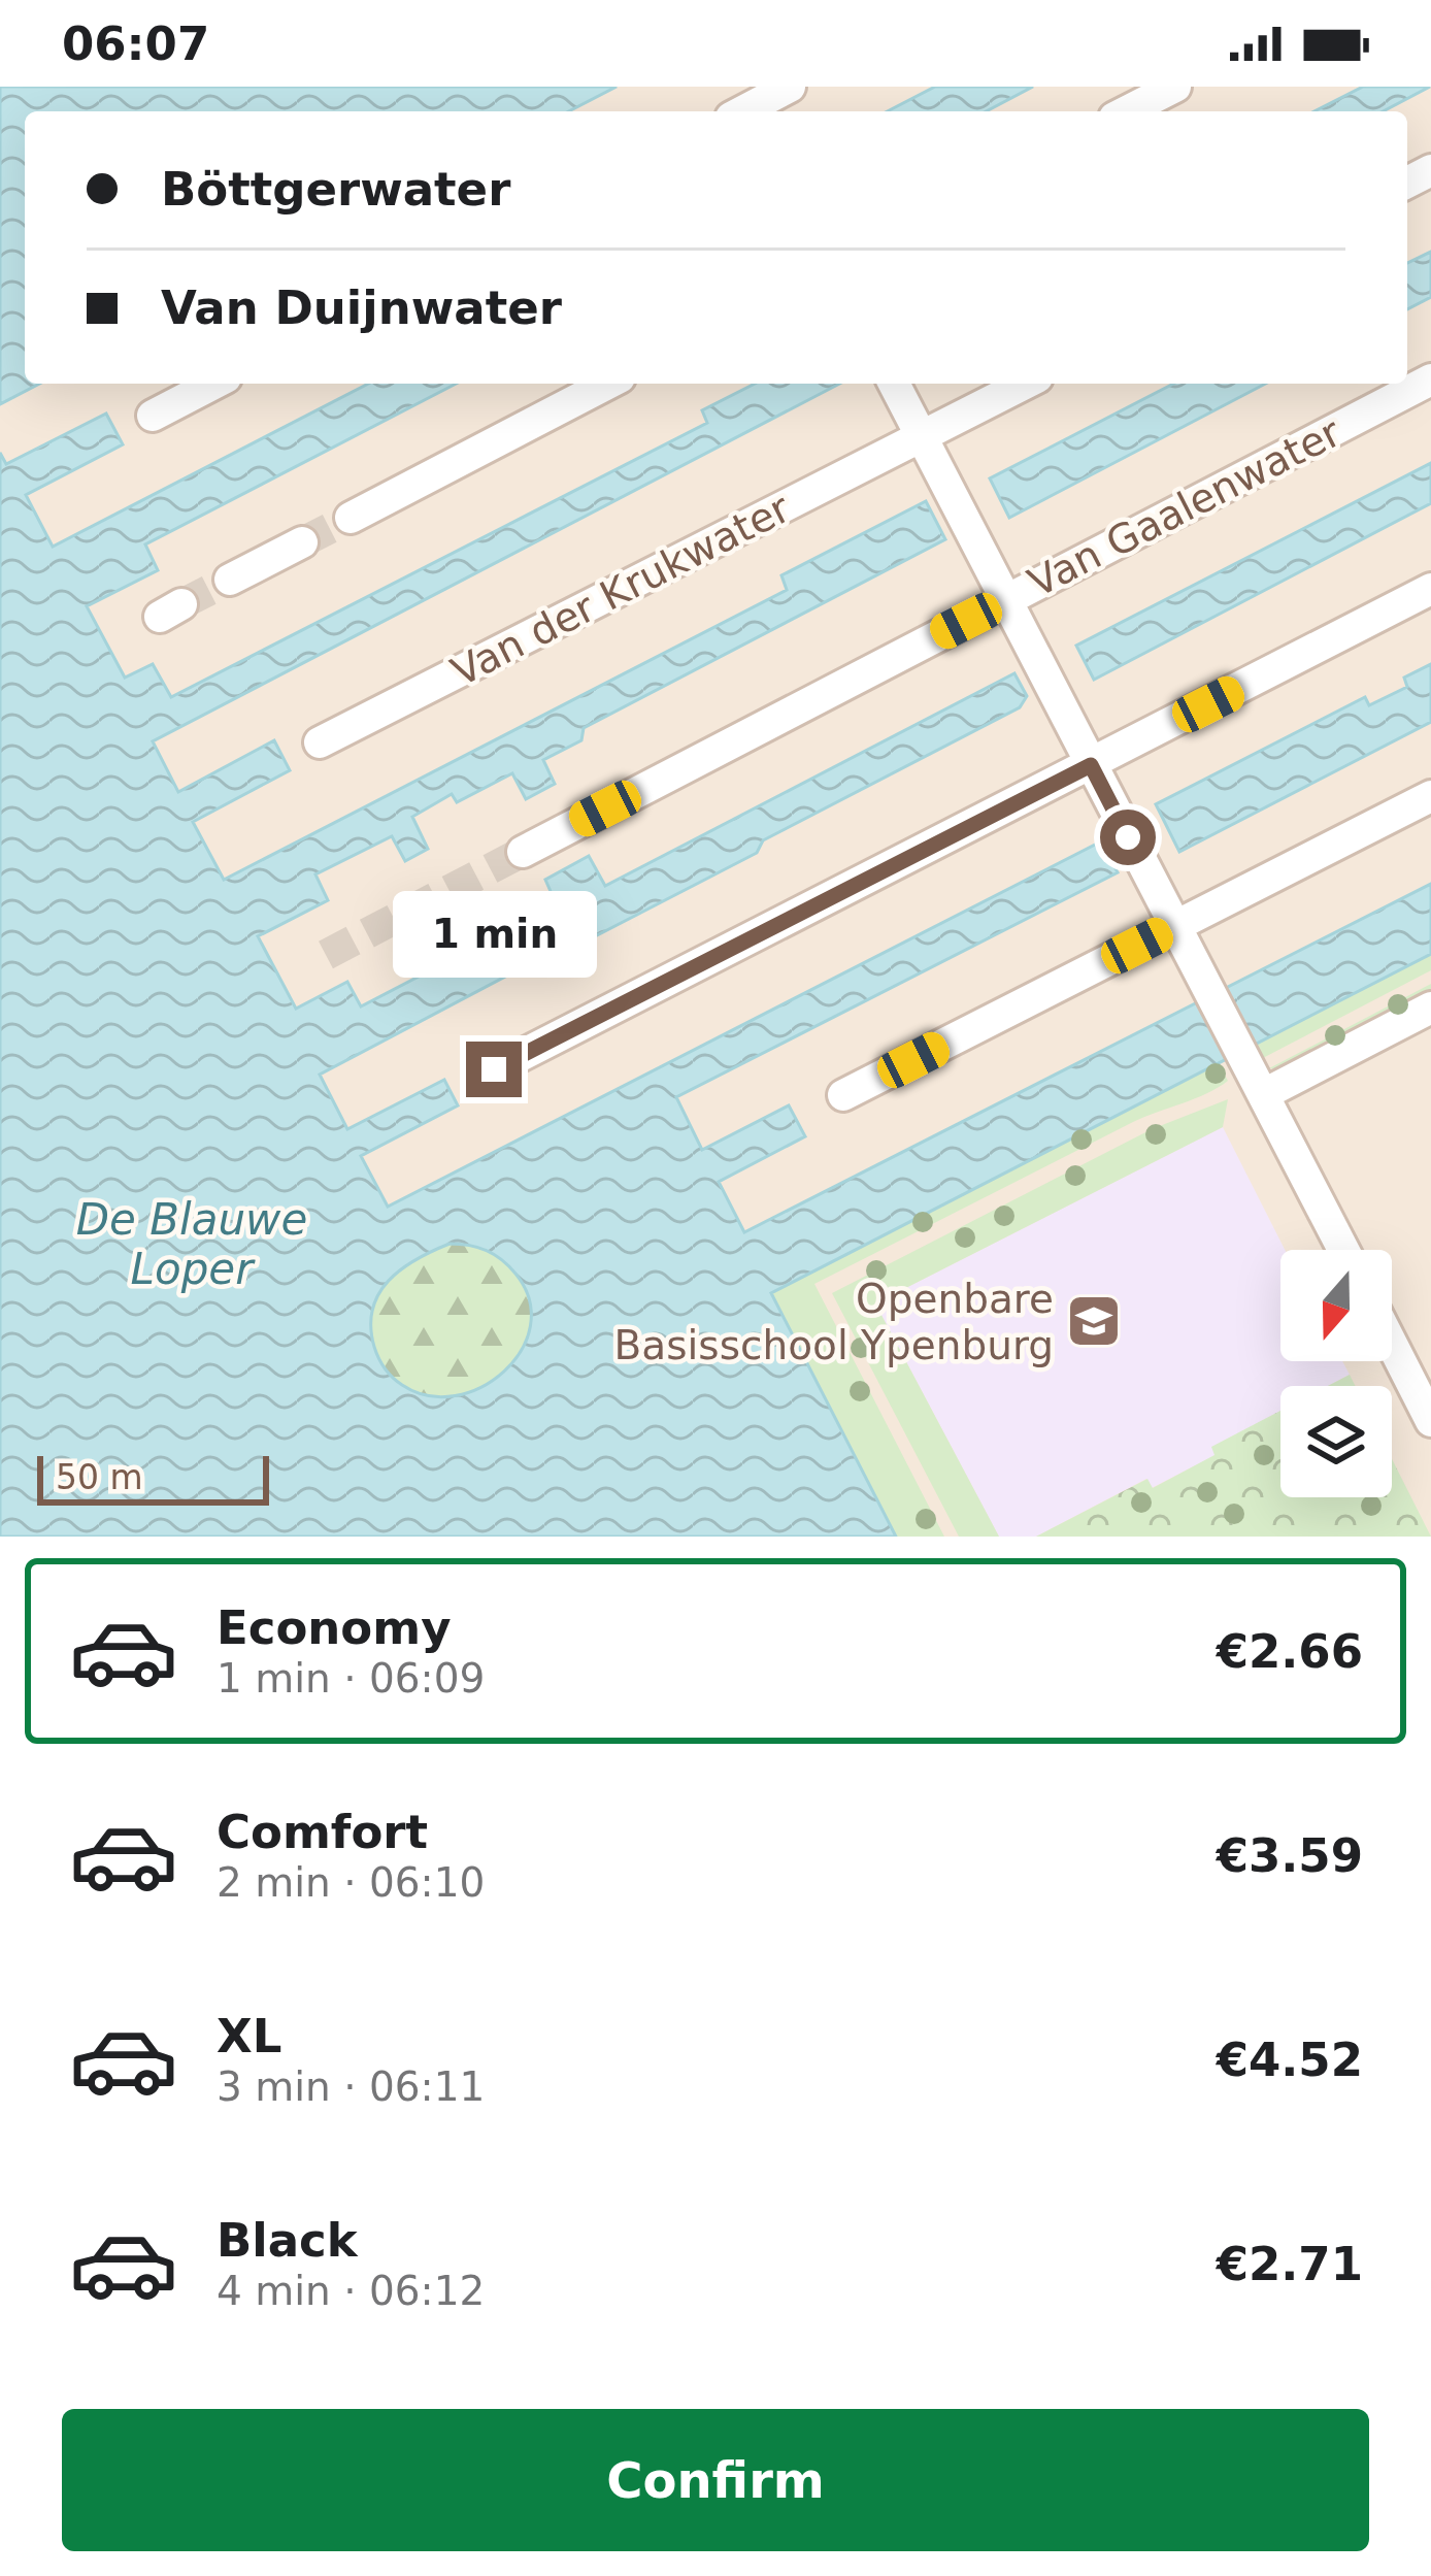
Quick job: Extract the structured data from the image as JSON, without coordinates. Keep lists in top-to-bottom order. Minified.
{"streets":{"street":["Van Gaalenwater","Van der Krukwater"]},"water":["De Blauwe Loper"],"places":{"school or university":["Openbare Basisschool Ypenburg"]},"scale_bar":"50 m","north":"bottom","page":{"status":"06:07","banner":["Böttgerwater","Van Duijnwater"],"bubble":"1 min","scale":"50 m","list":[{"name":"Economy","note":"1 min · 06:09","value":"€2.66"},{"name":"Comfort","note":"2 min · 06:10","value":"€3.59"},{"name":"XL","note":"3 min · 06:11","value":"€4.52"},{"name":"Black","note":"4 min · 06:12","value":"€2.71"}],"buttons":"Confirm"}}
